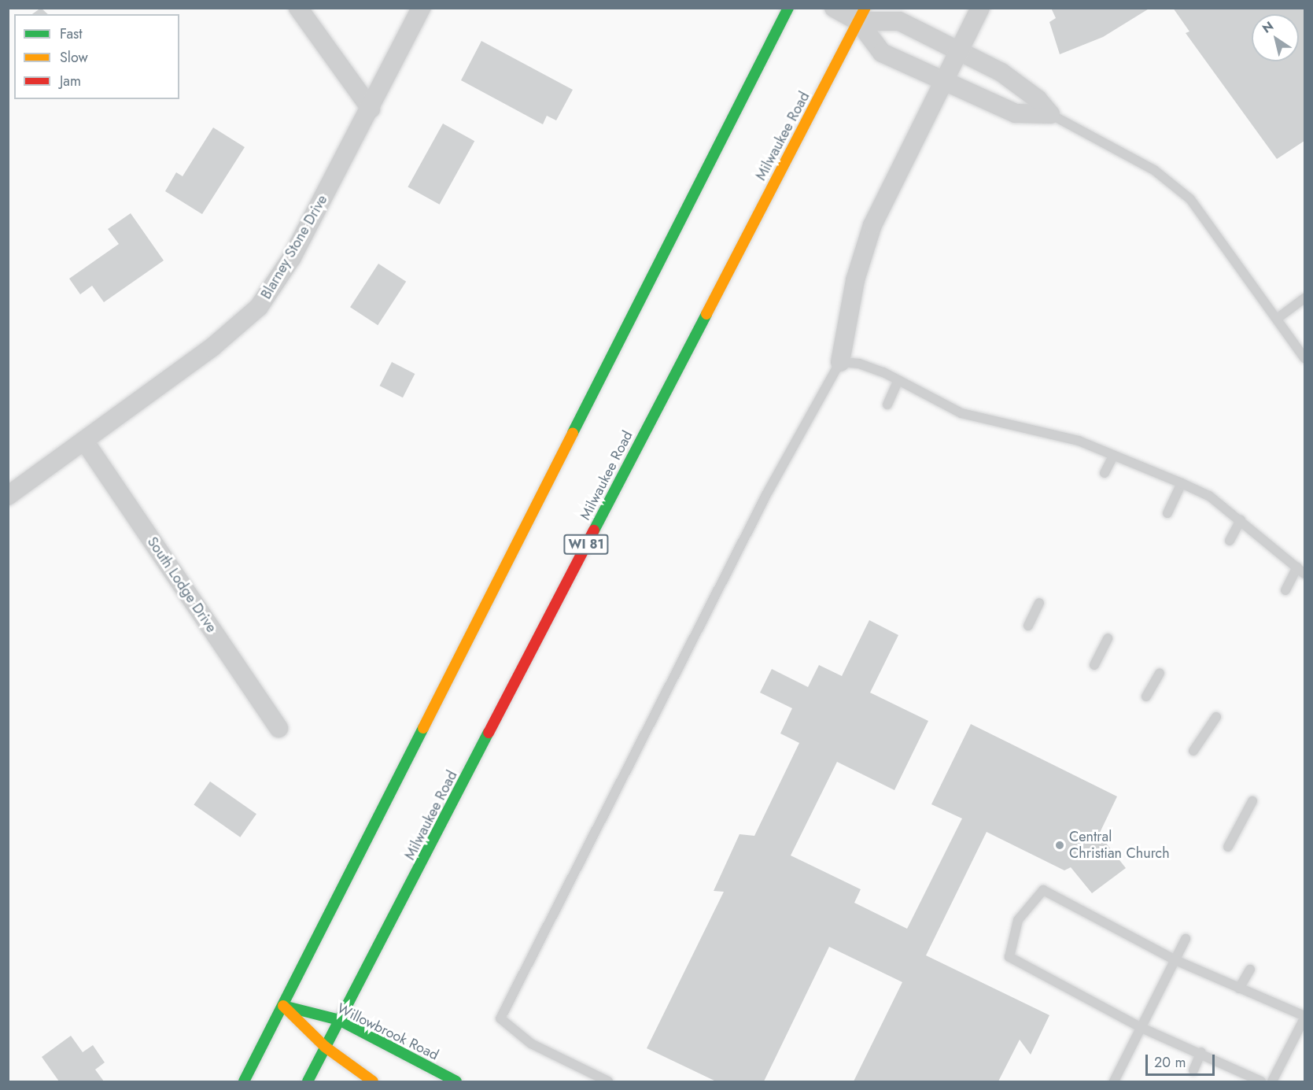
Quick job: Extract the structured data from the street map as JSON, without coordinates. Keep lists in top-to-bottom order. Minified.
{"streets":{"main road":["Milwaukee Road","WI 81","Willowbrook Road"],"street":["Blarney Stone Drive","South Lodge Drive"]},"crossings":[["Milwaukee Road","Willowbrook Road"],["Blarney Stone Drive","South Lodge Drive"]],"places":["Central Christian Church"],"legend":["Fast","Slow","Jam"],"scale_bar":"20 m","north":"top left"}
